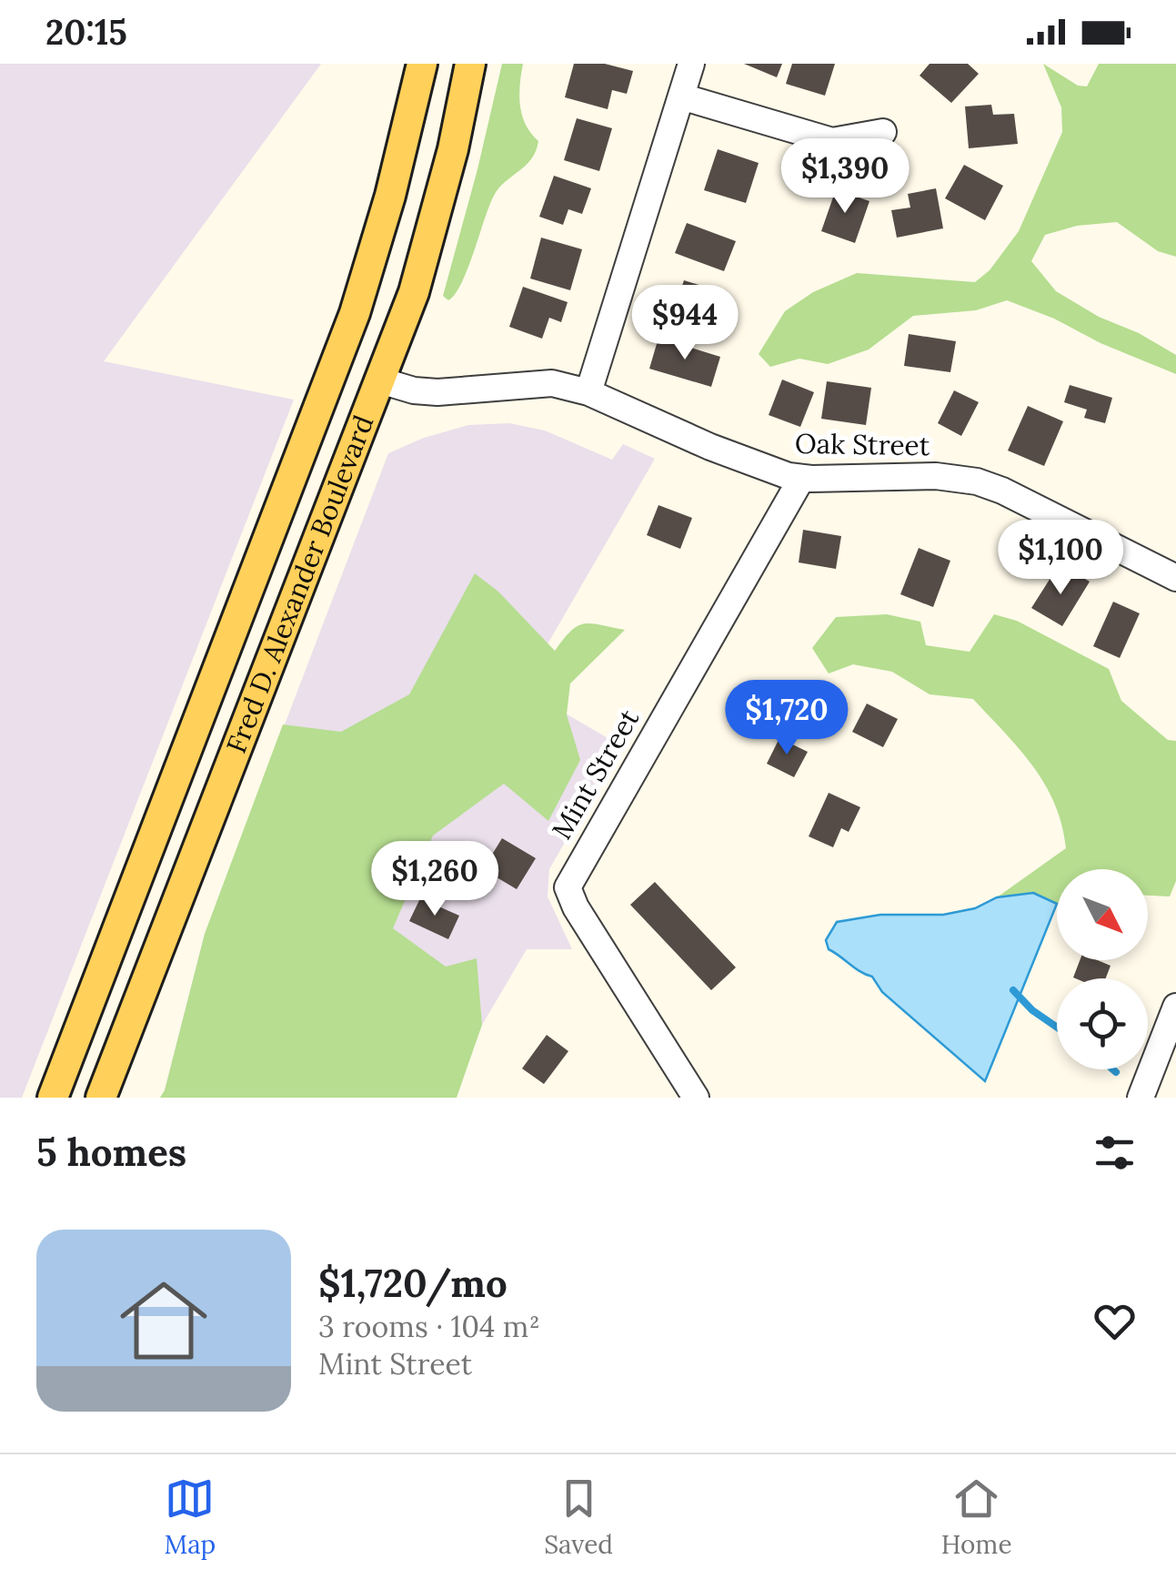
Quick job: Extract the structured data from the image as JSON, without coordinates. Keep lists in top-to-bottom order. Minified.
{"streets":{"main road":["Fred D. Alexander Boulevard"],"street":["Oak Street","Mint Street"]},"crossings":[["Oak Street","Fred D. Alexander Boulevard"],["Oak Street","Mint Street"]],"north":"bottom right","page":{"status":"20:15","price":["$1,390","$944","$1,100","$1,720","$1,260"],"heading":"5 homes","list":[{"name":"$1,720/mo","note":"3 rooms · 104 m² · Mint Street"}],"tabs":["Map","Saved","Home"]}}
